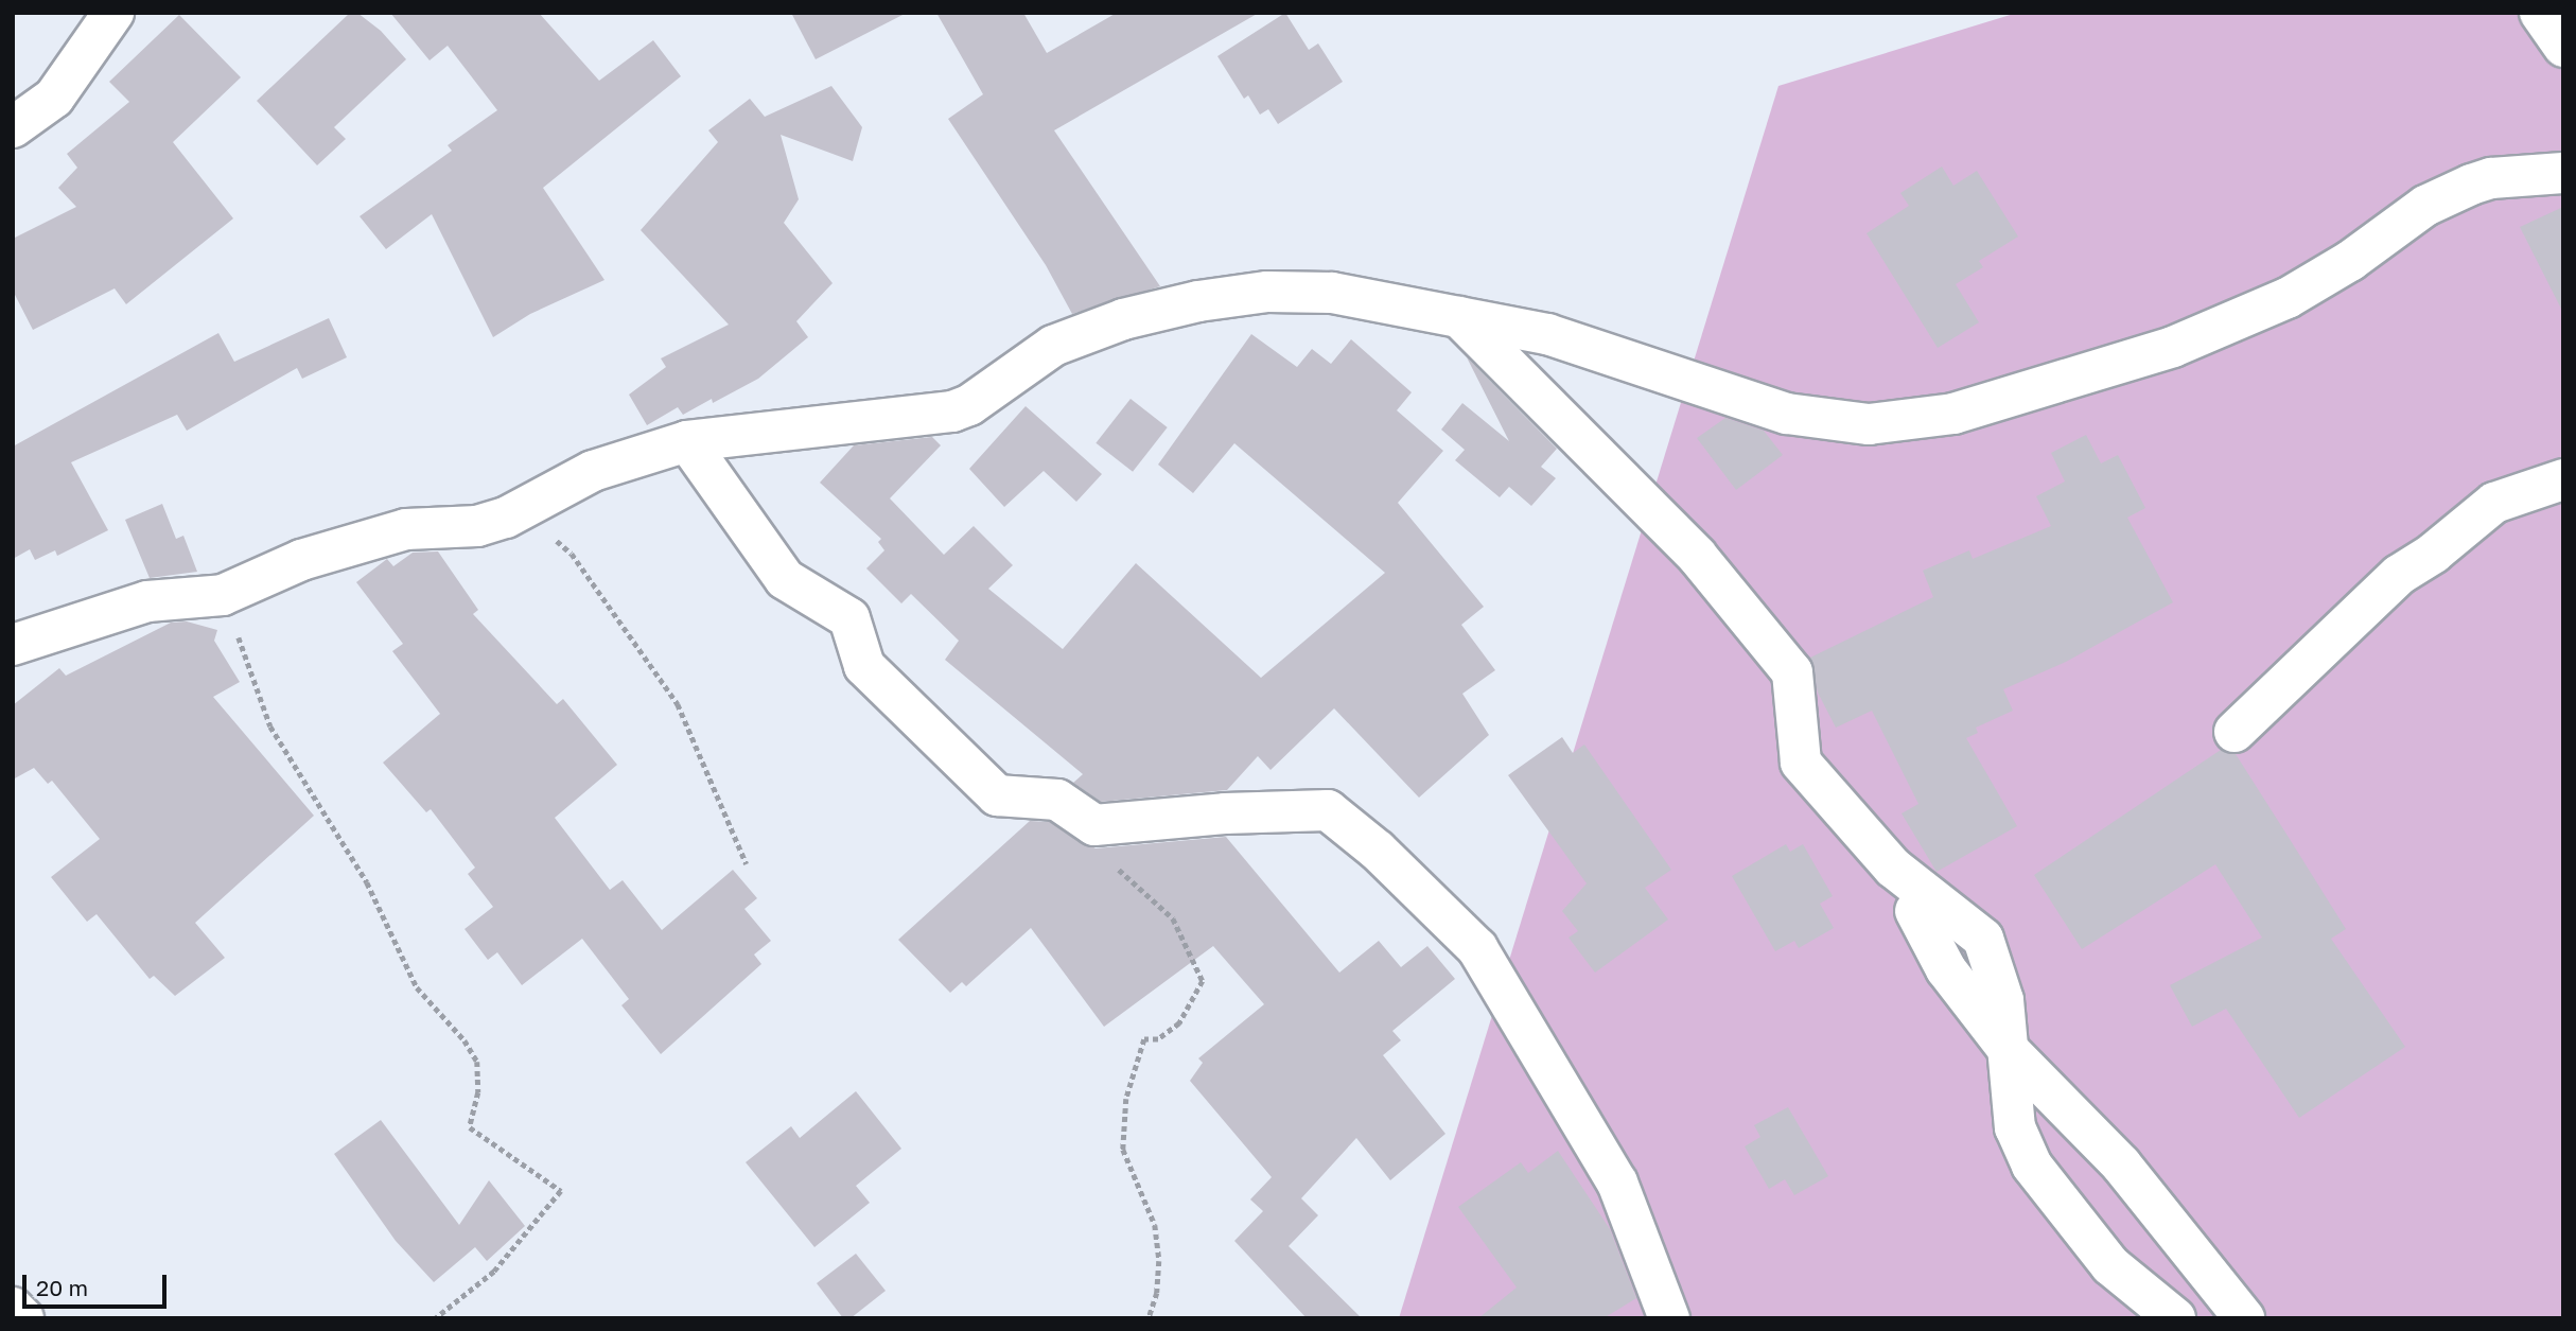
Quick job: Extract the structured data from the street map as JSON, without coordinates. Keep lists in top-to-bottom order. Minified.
{"scale_bar":"20 m"}
